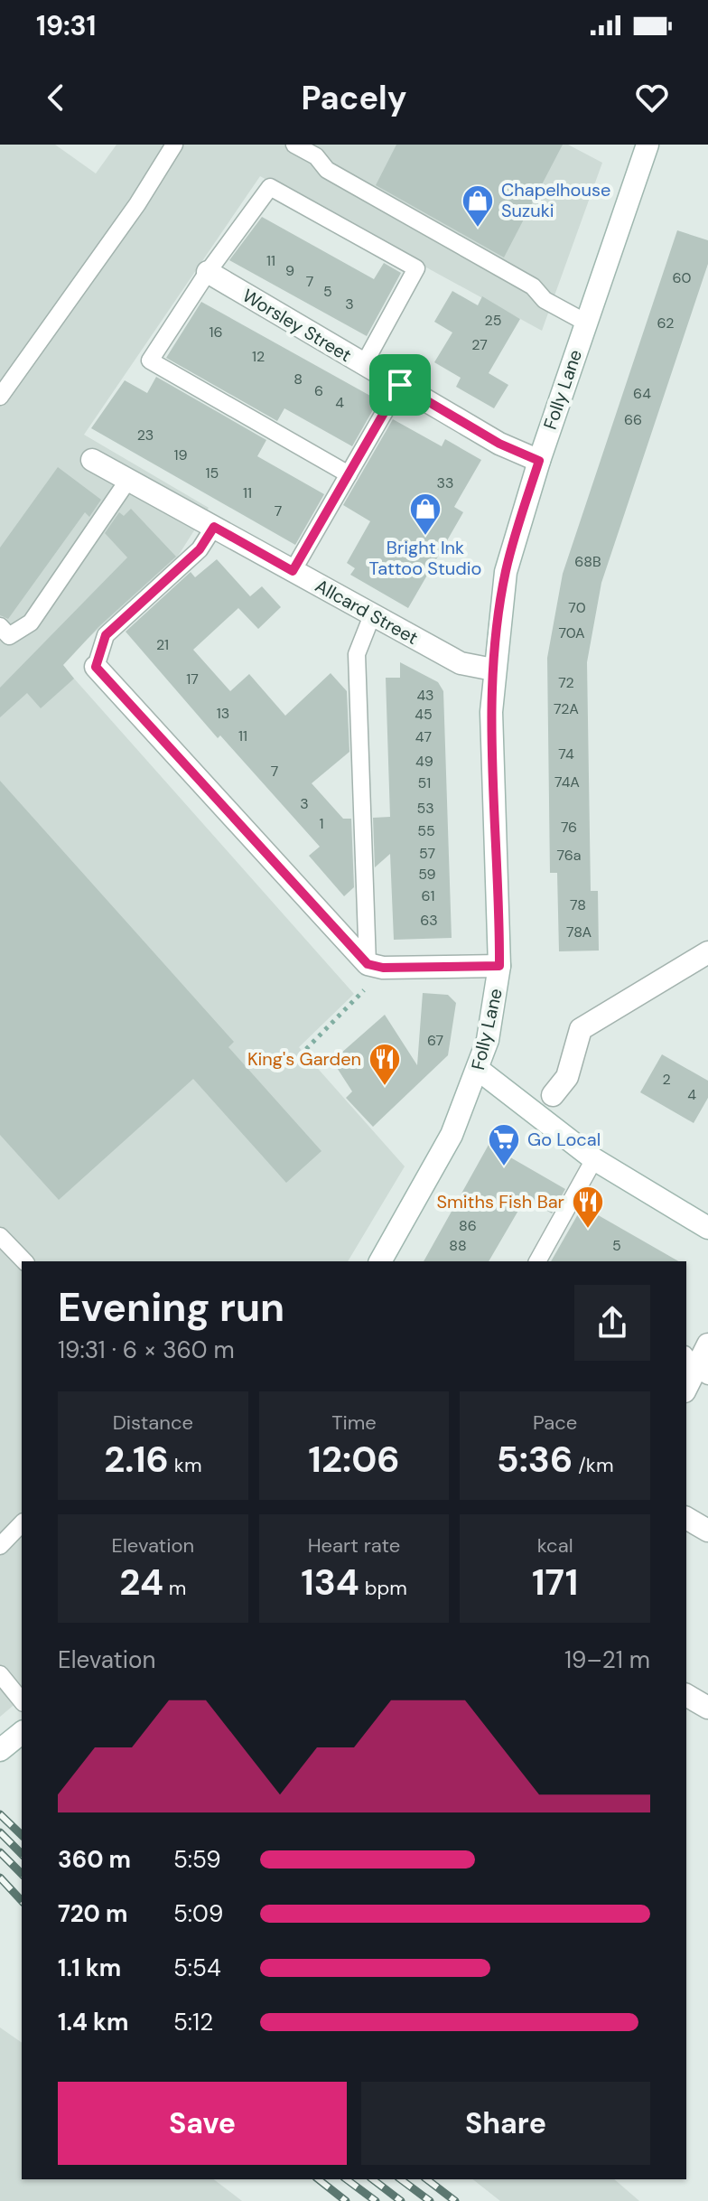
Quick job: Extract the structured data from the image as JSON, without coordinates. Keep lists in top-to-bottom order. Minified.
{"streets":{"street":["Worsley Street","Folly Lane","Allcard Street"]},"crossings":[["Worsley Street","Folly Lane"],["Folly Lane","Allcard Street"]],"places":{"shop":["Chapelhouse Suzuki","Bright Ink Tattoo Studio"],"restaurant":["King's Garden","Smiths Fish Bar"],"supermarket":["Go Local"]},"house_numbers":["11","9","60","7","5","3","25","62","16","27","12","8","6","64","4","66","23","19","15","33","11","7","68B","70","70A","21","17","72","43","72A","13","45","11","47","74","49","7","74A","51","3","53","1","76","55","57","76a","59","61","78","63","78A","67","2","4","86","88","5"],"page":{"status":"19:31","header":"Pacely","heading":["Evening run","19:31 · 6 × 360 m"],"stats":[["Distance","2.16 km"],["Time","12:06"],["Pace","5:36 /km"],["Elevation","24 m"],["Heart rate","134 bpm"],["kcal","171"]],"chart":["Elevation","19–21 m"],"list":[{"name":"360 m","note":"5:59"},{"name":"720 m","note":"5:09"},{"name":"1.1 km","note":"5:54"},{"name":"1.4 km","note":"5:12"}],"buttons":["Save","Share"]}}
